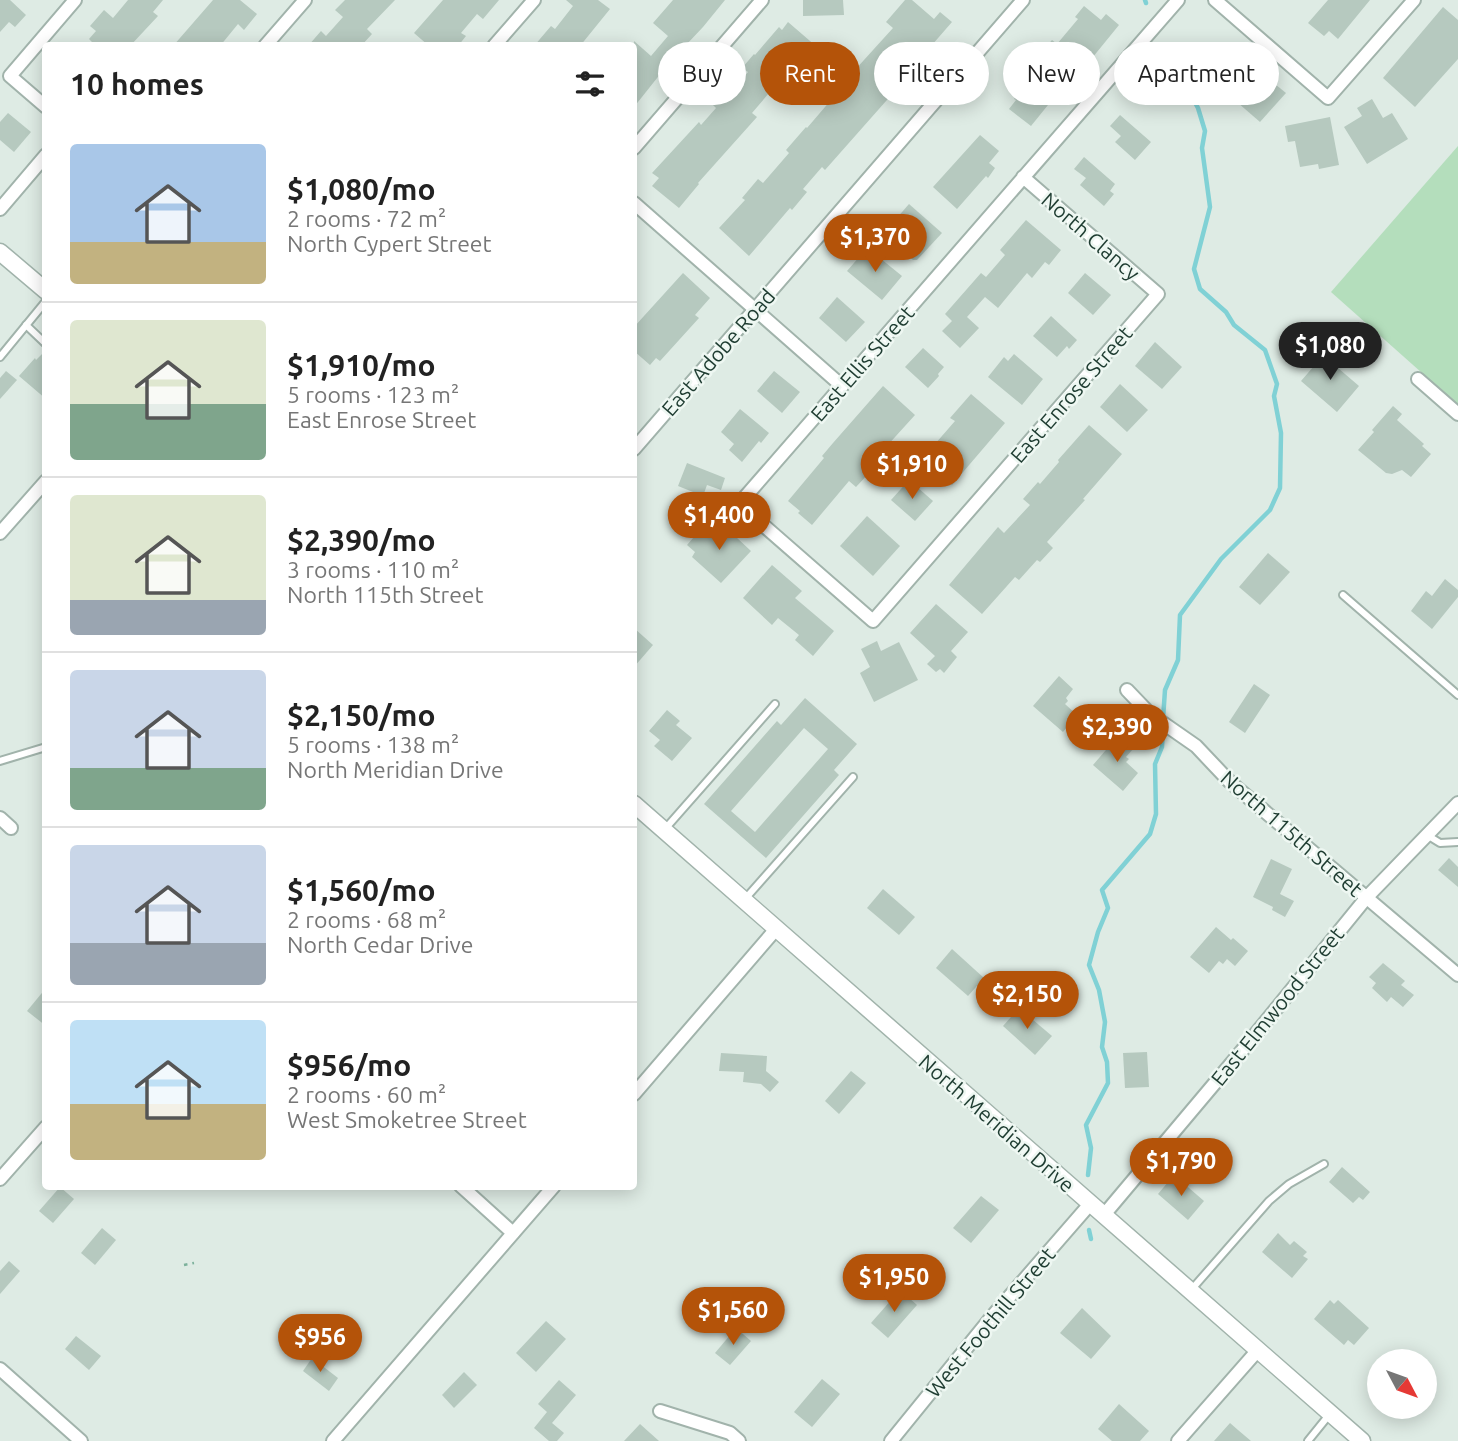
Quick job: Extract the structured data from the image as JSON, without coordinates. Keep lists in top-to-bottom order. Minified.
{"streets":{"street":["North Clancy","East Adobe Road","East Ellis Street","East Enrose Street","North 115th Street","East Elmwood Street","North Meridian Drive","West Foothill Street"]},"crossings":[["North Clancy","East Ellis Street"],["North Clancy","East Enrose Street"],["East Ellis Street","East Enrose Street"],["North 115th Street","East Elmwood Street"],["East Elmwood Street","North Meridian Drive"],["North Meridian Drive","West Foothill Street"]],"north":"bottom right","page":{"chip":["Buy","Rent","Filters","New","Apartment"],"heading":"10 homes","list":[{"name":"$1,080/mo","note":"2 rooms · 72 m² · North Cypert Street"},{"name":"$1,910/mo","note":"5 rooms · 123 m² · East Enrose Street"},{"name":"$2,390/mo","note":"3 rooms · 110 m² · North 115th Street"},{"name":"$2,150/mo","note":"5 rooms · 138 m² · North Meridian Drive"},{"name":"$1,560/mo","note":"2 rooms · 68 m² · North Cedar Drive"},{"name":"$956/mo","note":"2 rooms · 60 m² · West Smoketree Street"}],"price":["$1,370","$1,080","$1,910","$1,400","$2,390","$2,150","$1,790","$1,950","$1,560","$956"]}}
